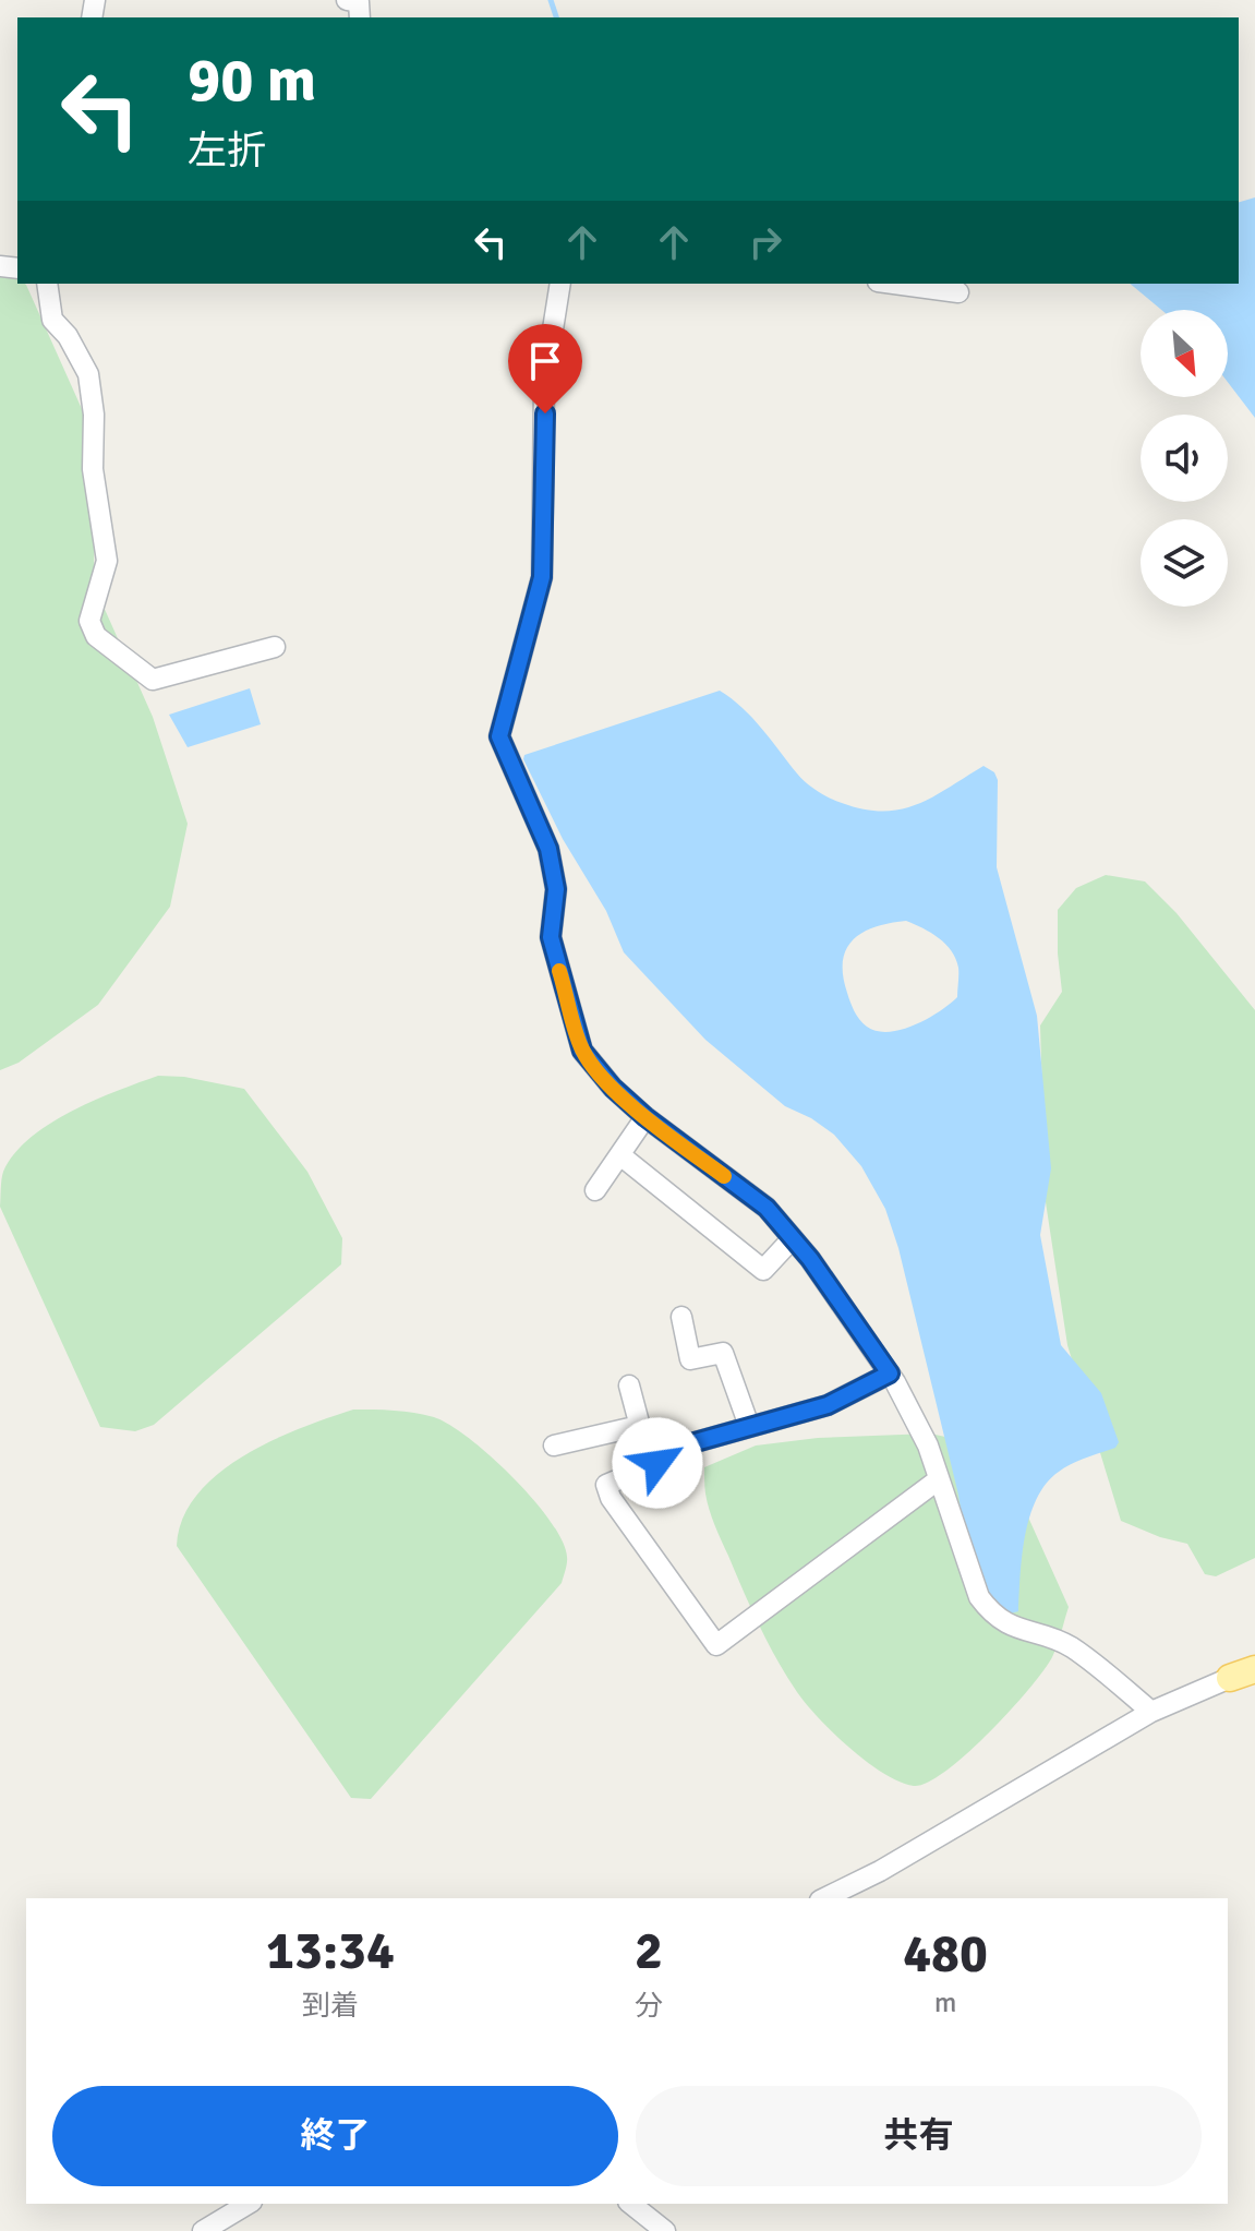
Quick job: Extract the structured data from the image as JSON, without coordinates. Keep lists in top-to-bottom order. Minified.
{"north":"bottom right","page":{"turn":["90 m","左折"],"eta":["13:34","到着","2","分","480","m"],"buttons":["終了","共有"]}}
